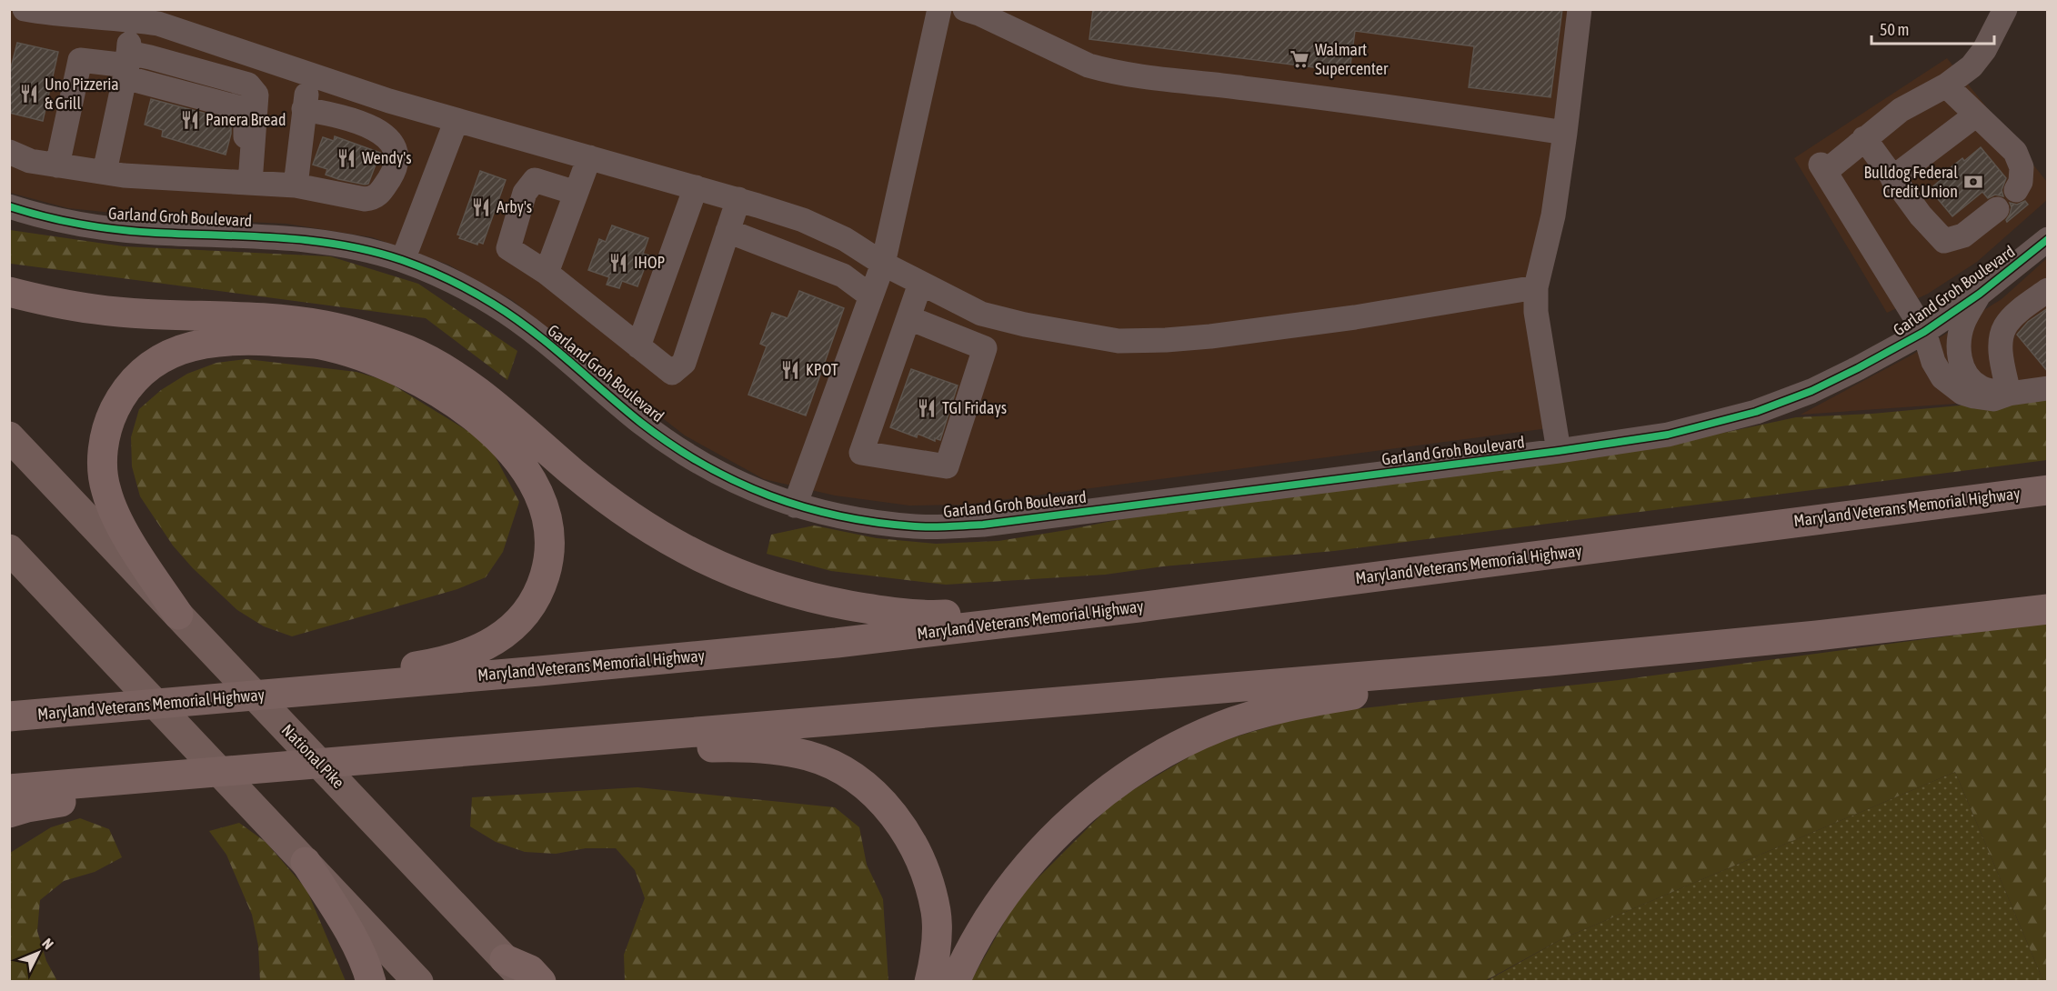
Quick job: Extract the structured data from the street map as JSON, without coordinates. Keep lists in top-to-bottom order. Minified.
{"streets":{"highway":["Maryland Veterans Memorial Highway"],"main road":["National Pike"],"street":["Garland Groh Boulevard"]},"places":{"supermarket":["Walmart Supercenter"],"restaurant":["Uno Pizzeria & Grill","Panera Bread","Wendy's","Arby's","IHOP","KPOT","TGI Fridays"],"bank":["Bulldog Federal Credit Union"]},"scale_bar":"50 m","north":"top right"}
